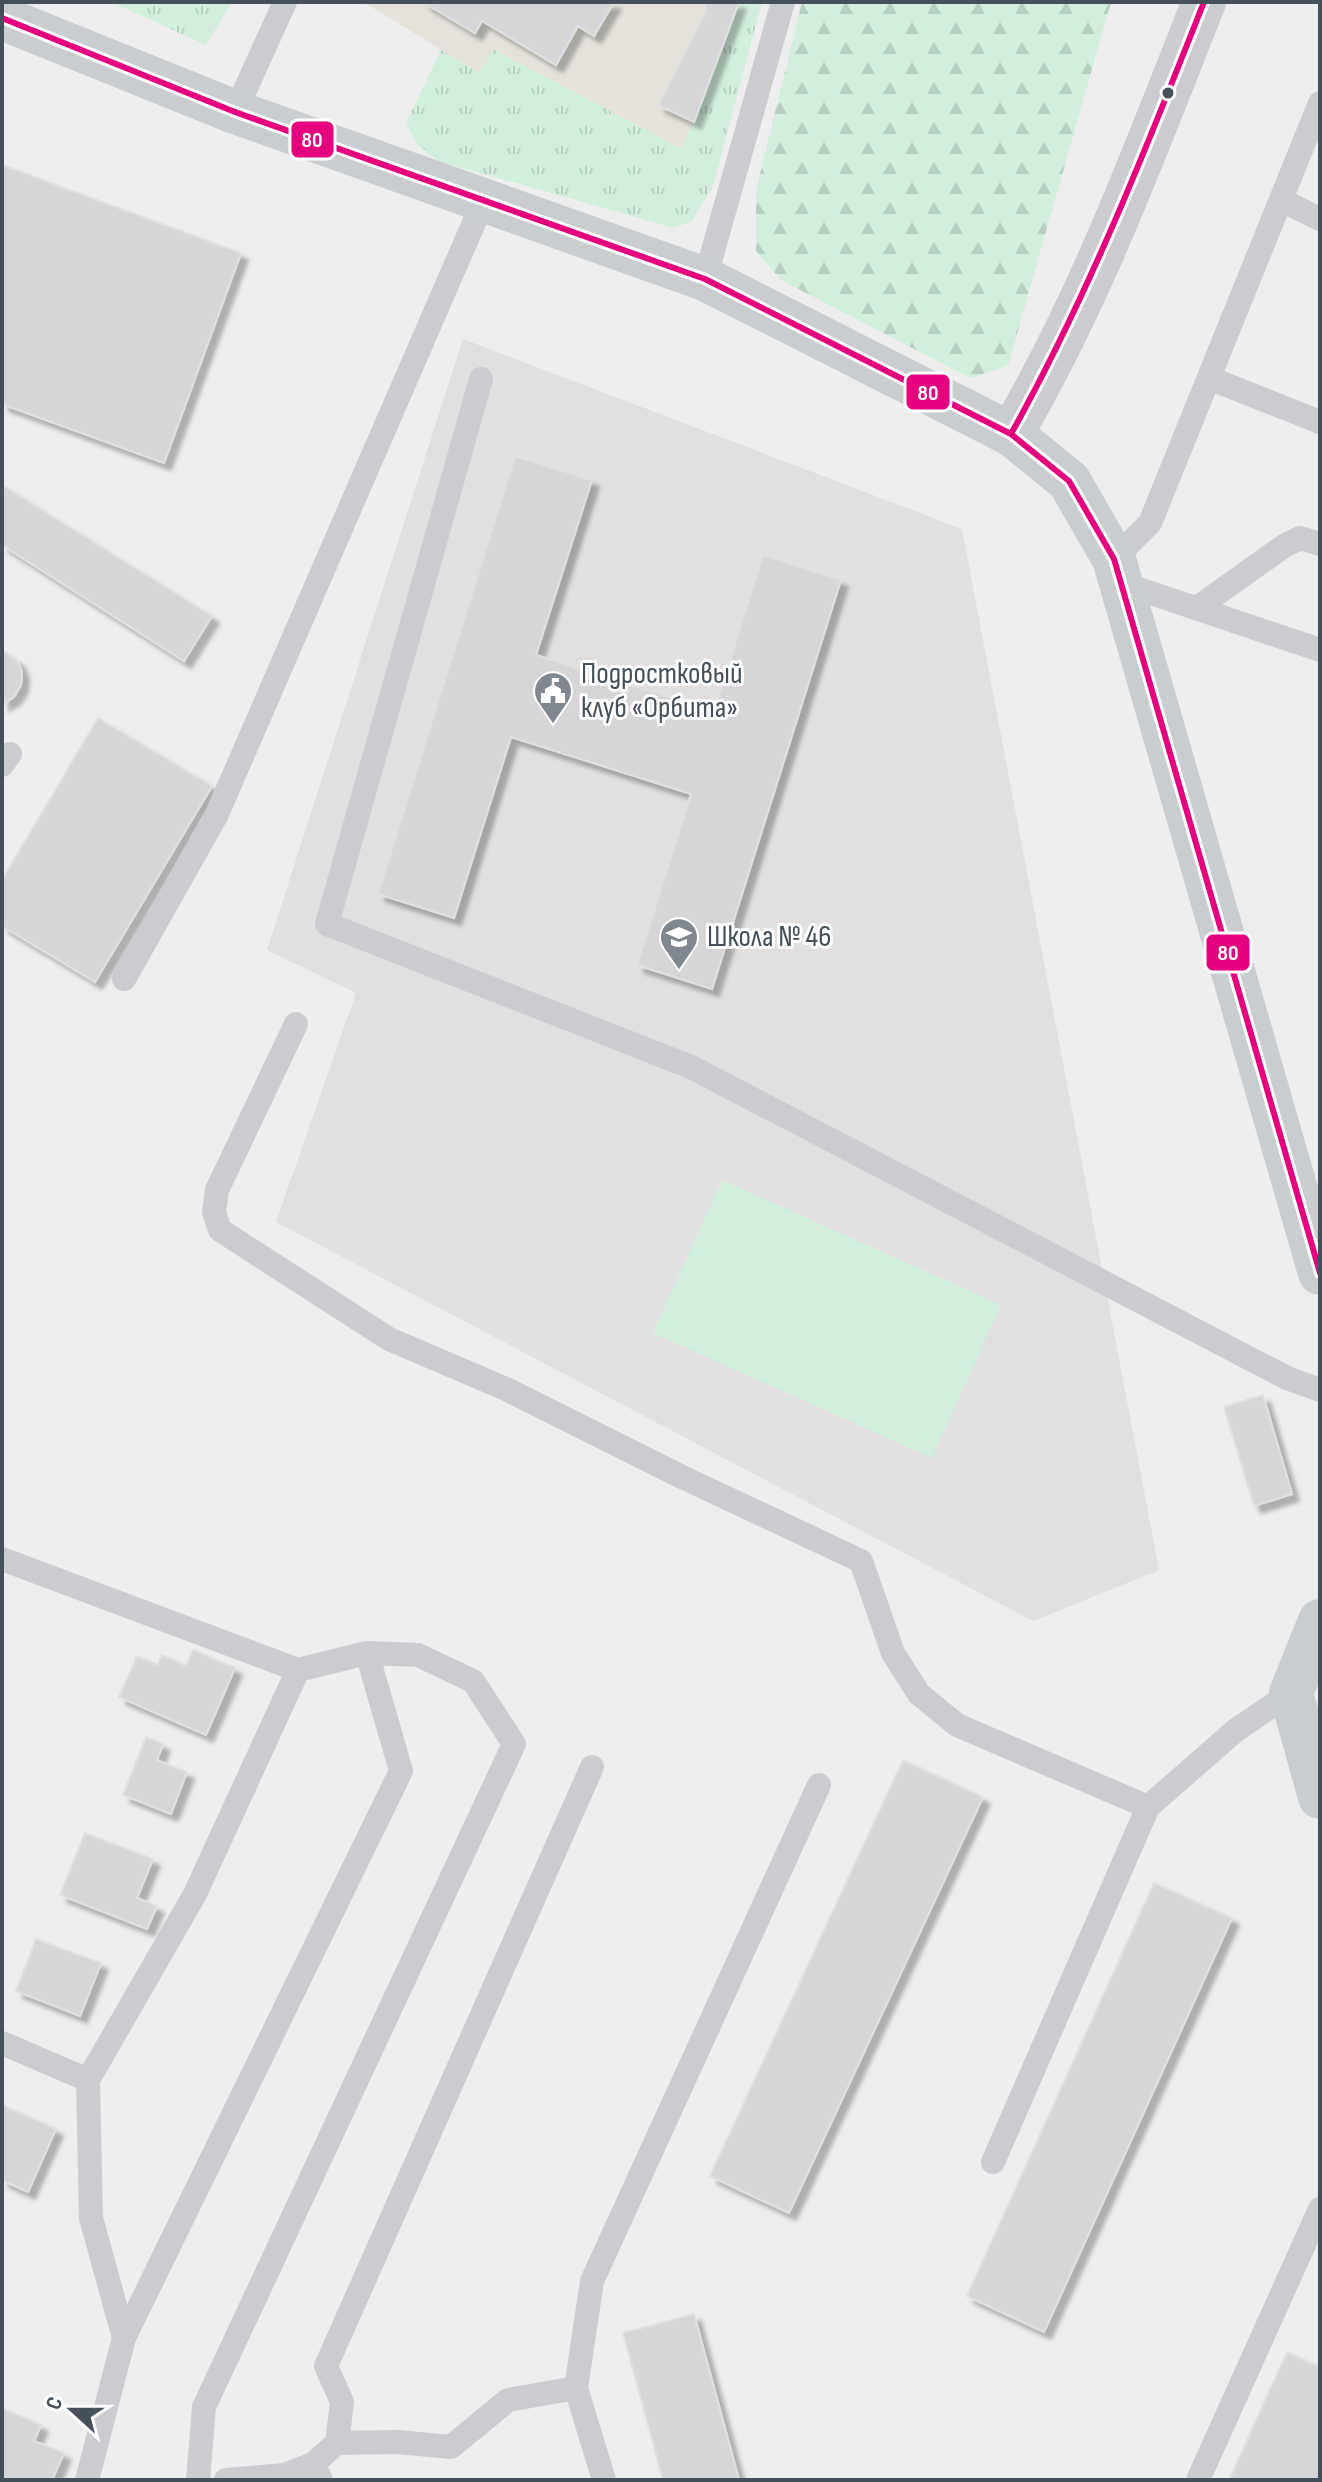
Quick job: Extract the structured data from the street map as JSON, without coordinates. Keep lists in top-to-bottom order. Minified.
{"places":{"public building":["Подростковый клуб «Орбита»"],"school or university":["Школа № 46"]},"lines":["transit line 80"],"north":"left"}
